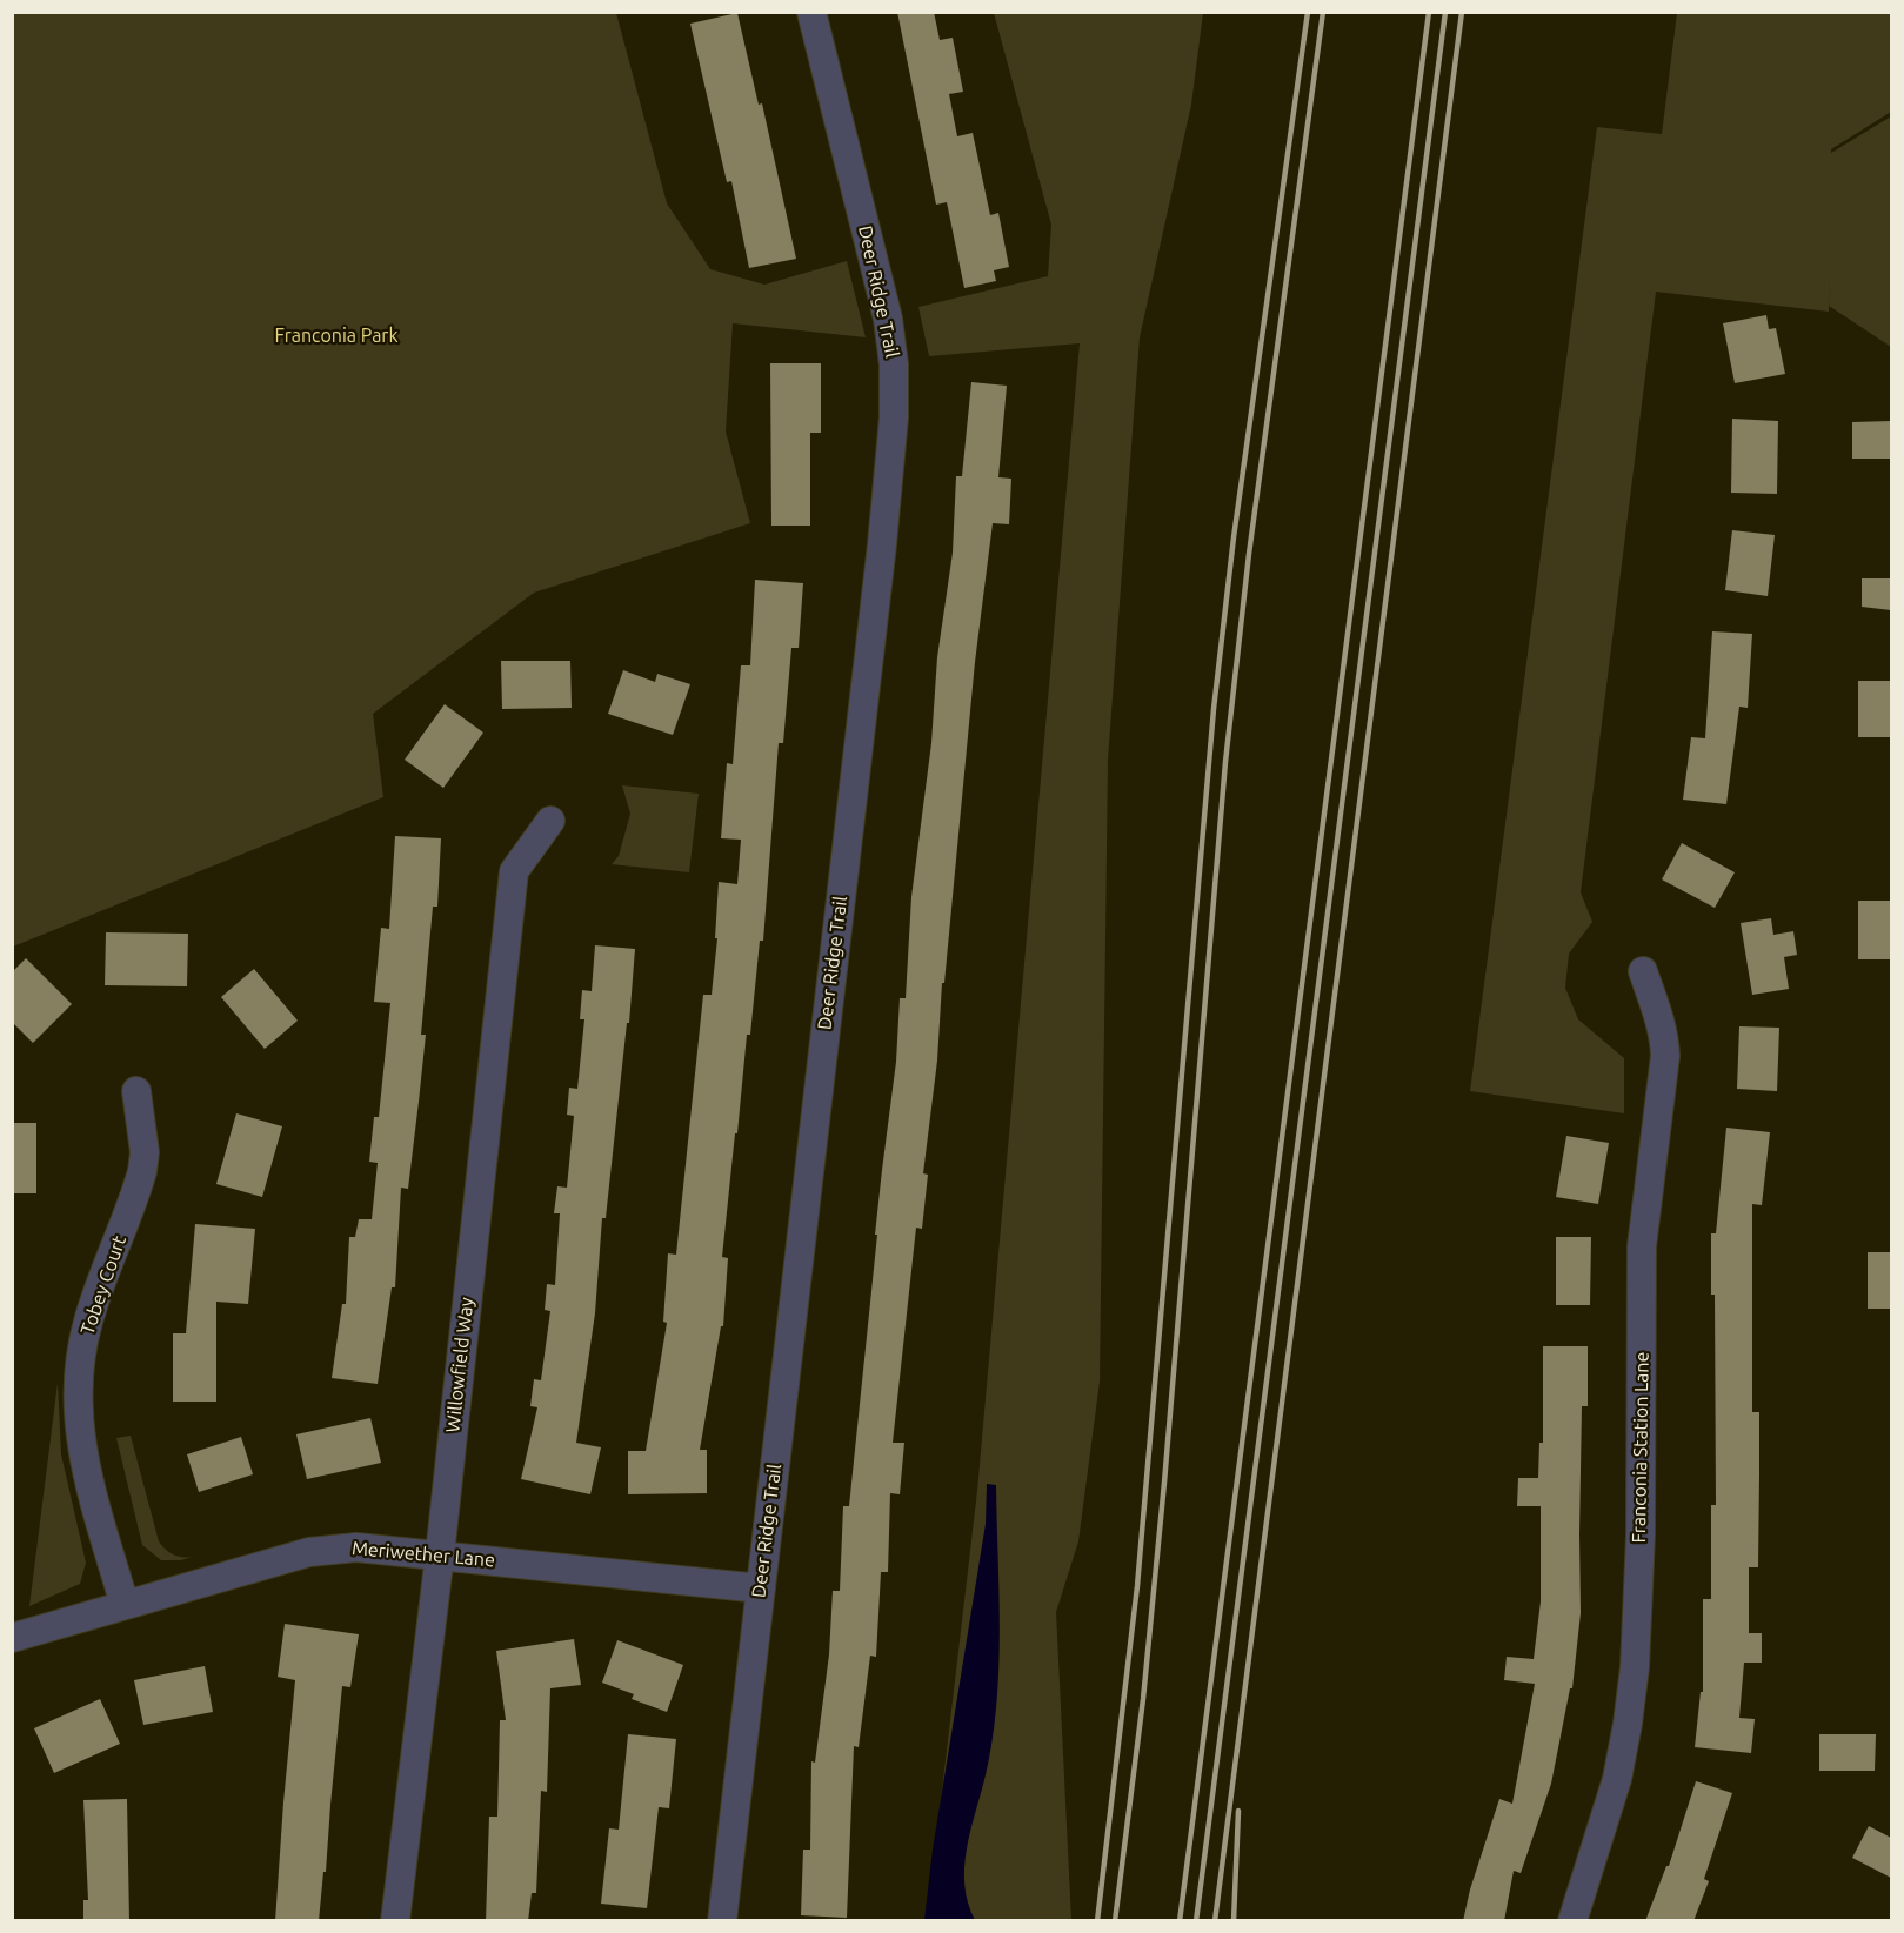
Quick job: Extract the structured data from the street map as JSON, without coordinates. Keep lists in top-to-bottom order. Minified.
{"streets":{"street":["Deer Ridge Trail","Tobey Court","Willowfield Way","Franconia Station Lane","Meriwether Lane"]},"crossings":[["Deer Ridge Trail","Meriwether Lane"],["Tobey Court","Meriwether Lane"],["Willowfield Way","Meriwether Lane"]],"parks":["Franconia Park"]}
